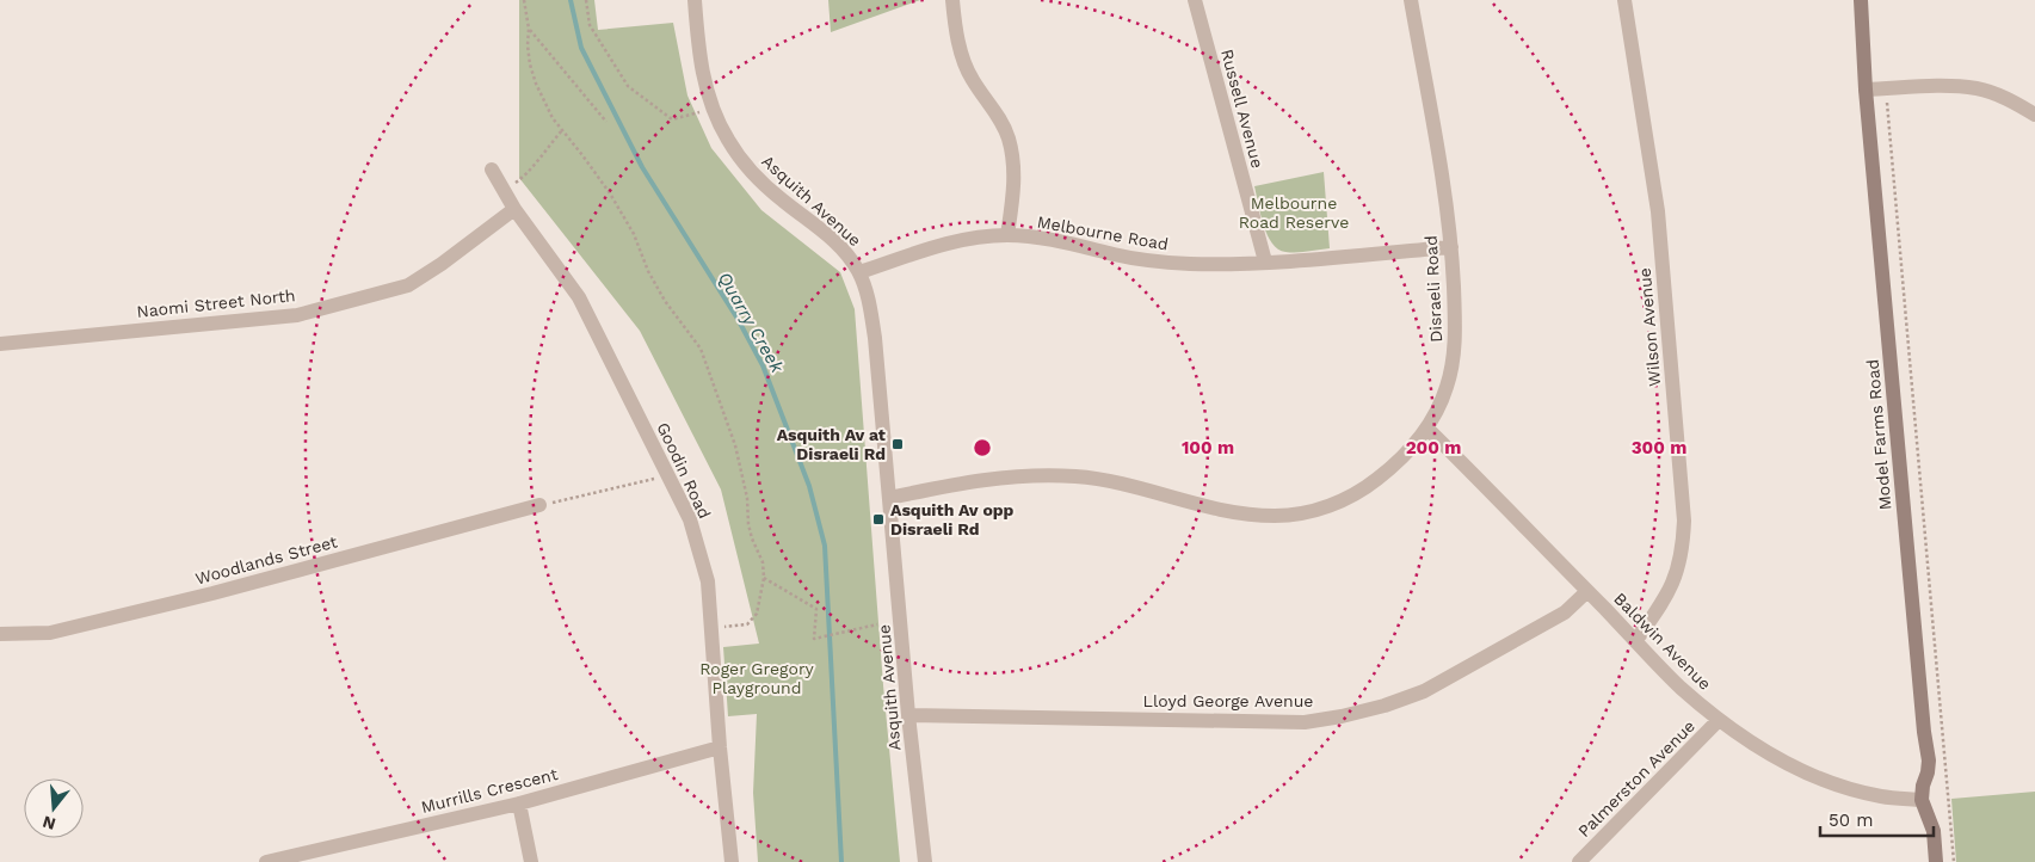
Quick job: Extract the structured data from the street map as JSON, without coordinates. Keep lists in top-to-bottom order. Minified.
{"streets":{"street":["Russell Avenue","Asquith Avenue","Melbourne Road","Disraeli Road","Naomi Street North","Wilson Avenue","Model Farms Road","Goodin Road","Woodlands Street","Baldwin Avenue","Lloyd George Avenue","Palmerston Avenue","Murrills Crescent"]},"crossings":[["Russell Avenue","Melbourne Road"],["Asquith Avenue","Melbourne Road"],["Asquith Avenue","Disraeli Road"],["Asquith Avenue","Lloyd George Avenue"],["Melbourne Road","Disraeli Road"],["Disraeli Road","Baldwin Avenue"],["Naomi Street North","Goodin Road"],["Wilson Avenue","Baldwin Avenue"],["Model Farms Road","Baldwin Avenue"],["Goodin Road","Murrills Crescent"],["Baldwin Avenue","Lloyd George Avenue"],["Baldwin Avenue","Palmerston Avenue"]],"water":["Quarry Creek"],"parks":["Melbourne Road Reserve","Roger Gregory Playground"],"places":{"transit":["Asquith Av at Disraeli Rd","Asquith Av opp Disraeli Rd"]},"scale_bar":"50 m","north":"bottom","rings":["100 m","200 m","300 m"]}
